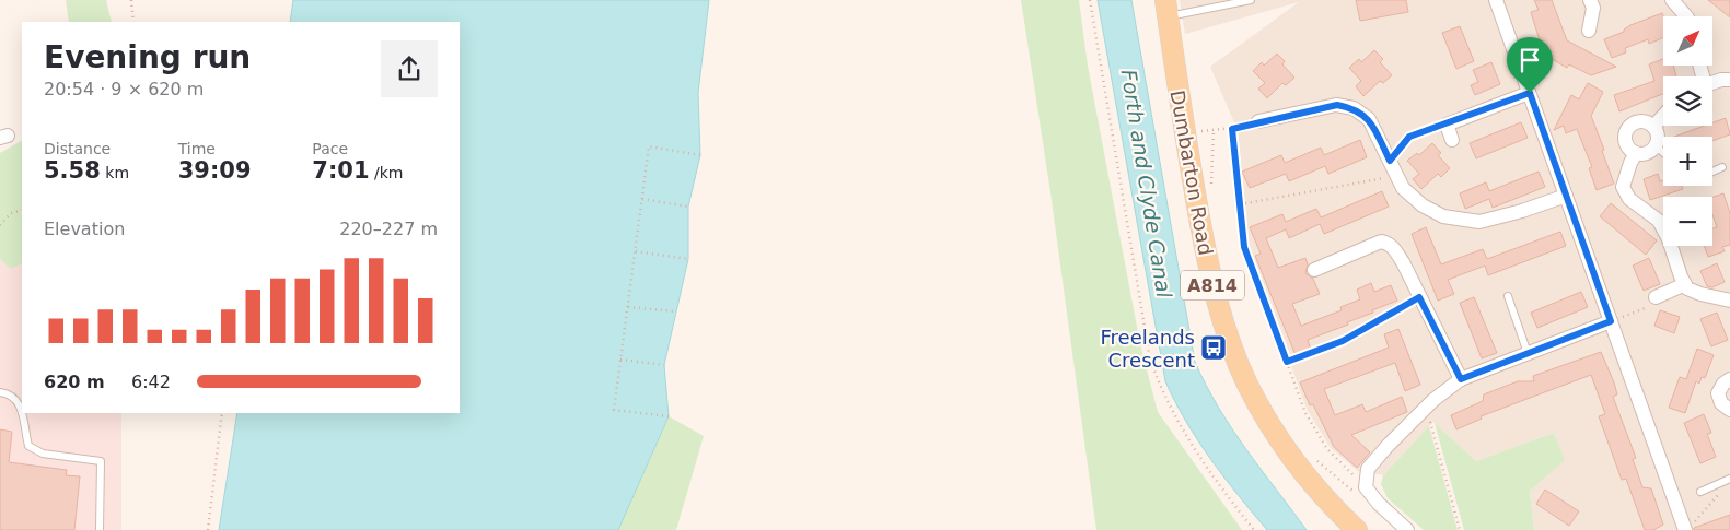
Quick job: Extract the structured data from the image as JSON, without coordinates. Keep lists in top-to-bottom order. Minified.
{"streets":{"main road":["Dumbarton Road","A814"]},"water":["Forth and Clyde Canal"],"places":{"bus stop":["Freelands Crescent"]},"north":"top right","page":{"map_buttons":["+","−"],"heading":["Evening run","20:54 · 9 × 620 m"],"stats":[["Distance","5.58 km"],["Time","39:09"],["Pace","7:01 /km"]],"chart":["Elevation","220–227 m"],"list":[{"name":"620 m","note":"6:42"}]}}
